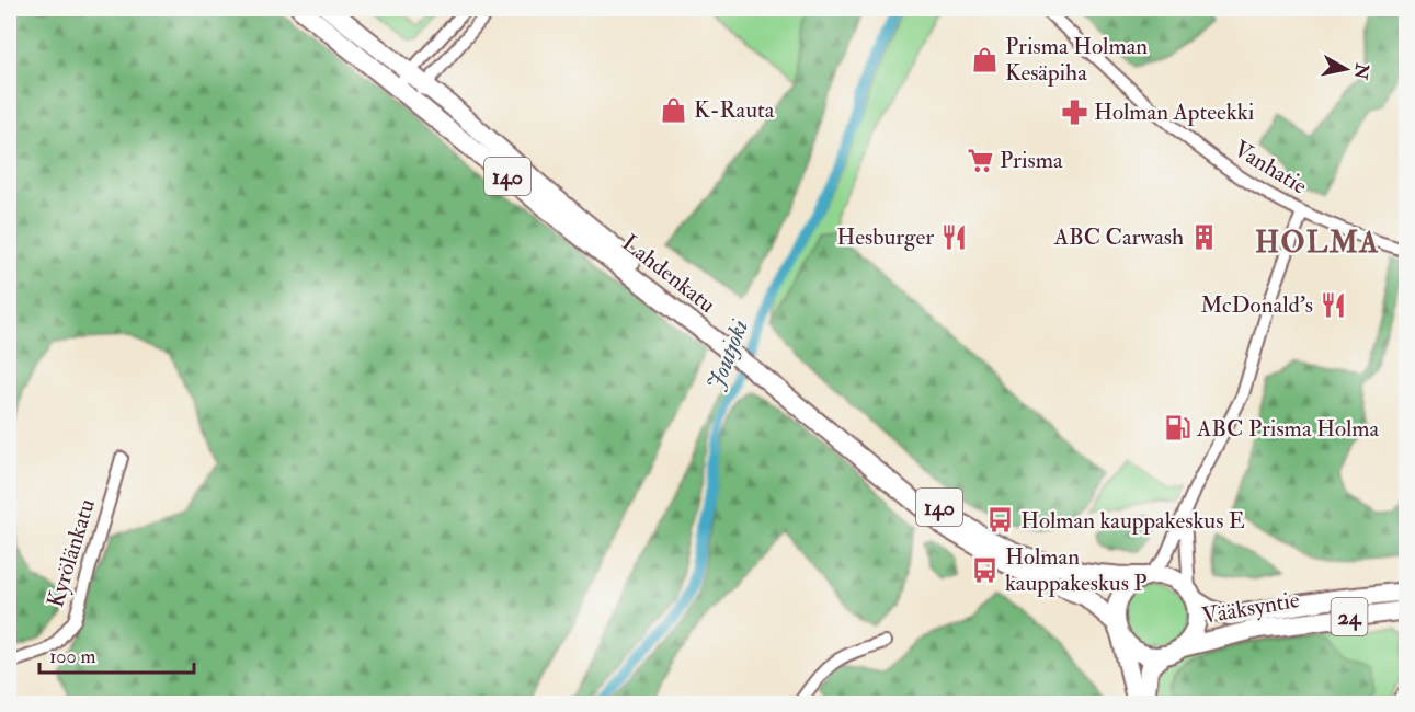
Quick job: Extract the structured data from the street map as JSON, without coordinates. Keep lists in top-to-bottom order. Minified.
{"streets":{"main road":["140","Lahdenkatu","Vääksyntie","24"],"street":["Vanhatie","Kyrölänkatu"]},"crossings":[["140","Lahdenkatu"],["140","Vääksyntie"],["Lahdenkatu","Vääksyntie"]],"districts":["HOLMA"],"water":["Joutjoki"],"places":{"shop":["Prisma Holman Kesäpiha","K-Rauta"],"pharmacy":["Holman Apteekki"],"supermarket":["Prisma"],"restaurant":["Hesburger","McDonald's"],"building":["ABC Carwash"],"fuel station":["ABC Prisma Holma"],"bus stop":["Holman kauppakeskus E","Holman kauppakeskus P"]},"scale_bar":"100 m","north":"right"}
